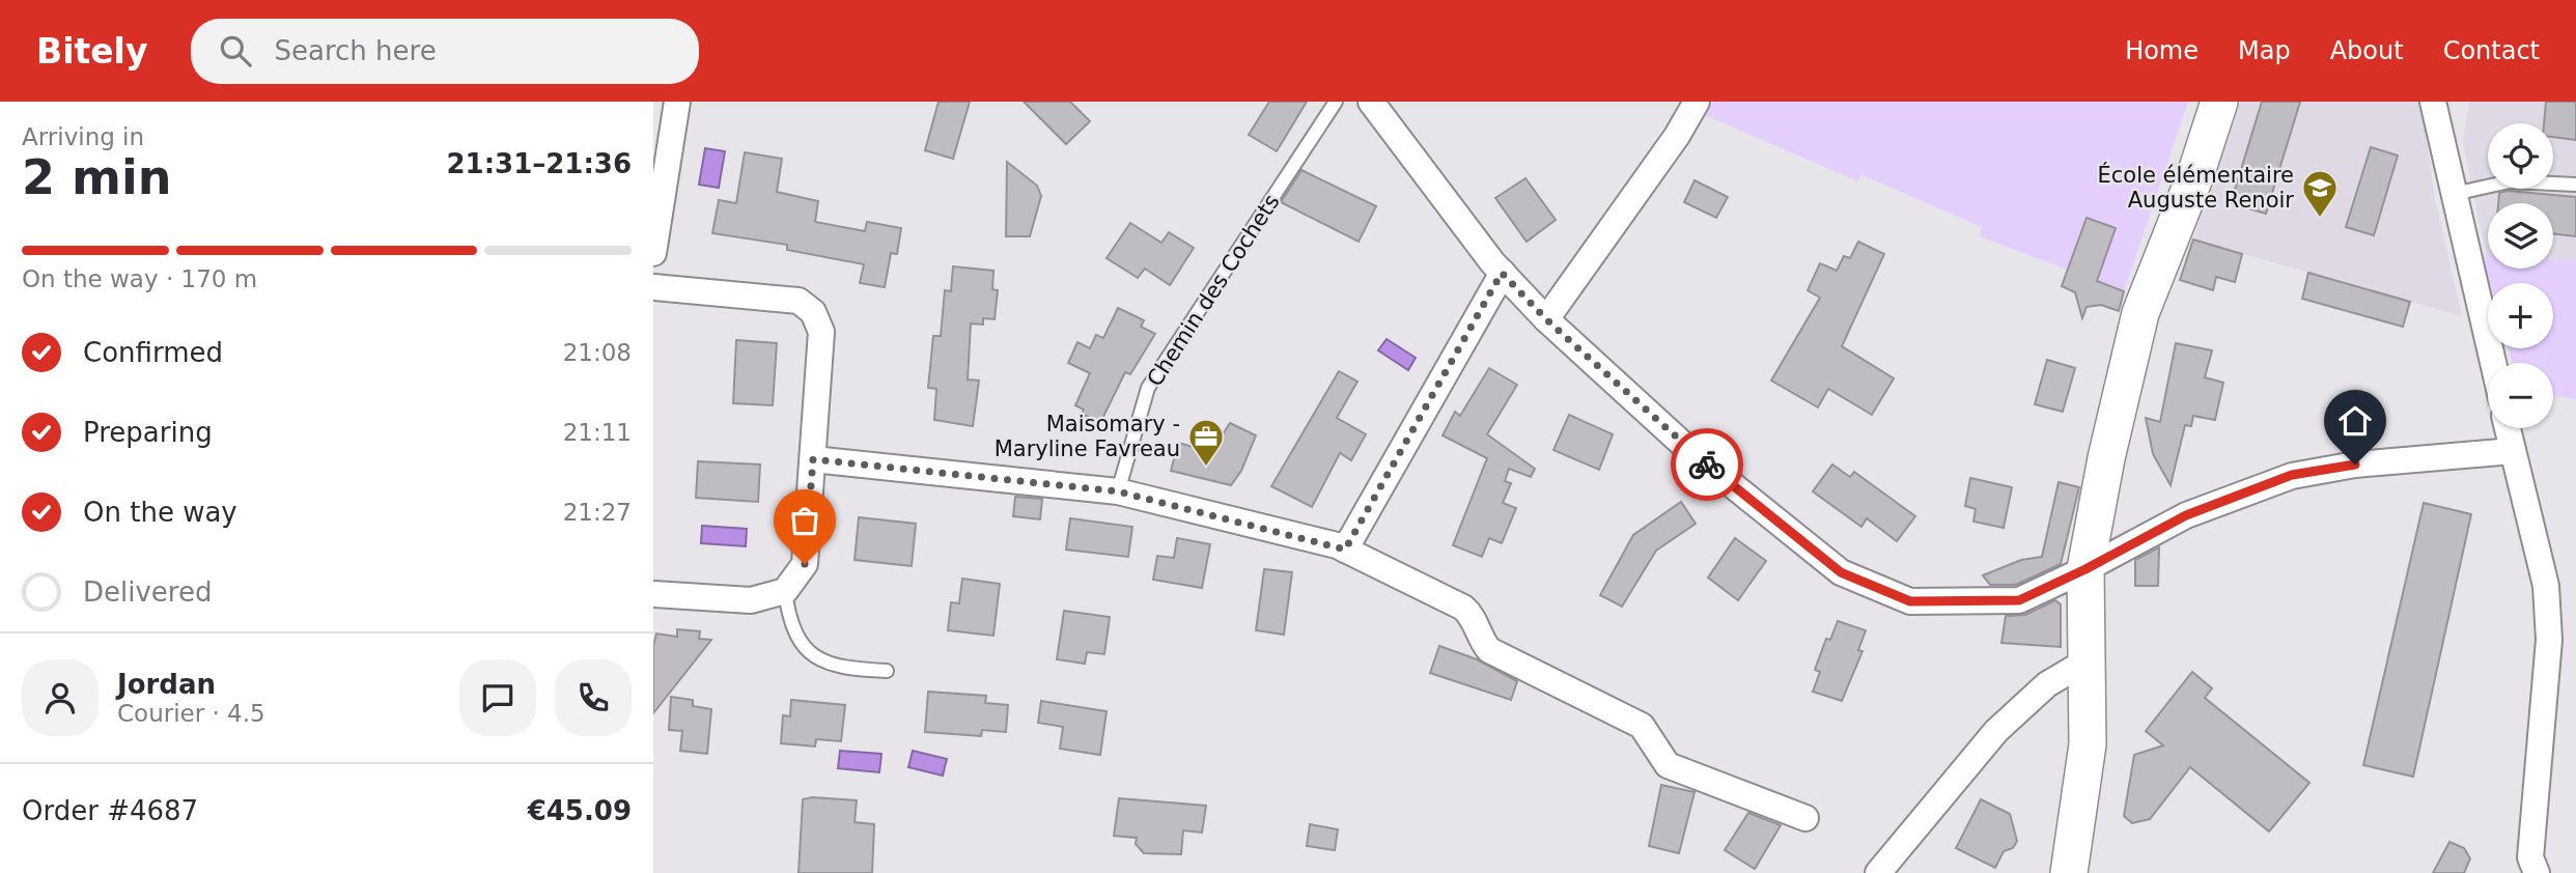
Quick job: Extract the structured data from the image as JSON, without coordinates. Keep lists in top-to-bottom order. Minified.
{"streets":{"lane":["Chemin des Cochets"]},"places":{"school or university":["École élémentaire Auguste Renoir"],"office":["Maisomary - Maryline Favreau"]},"page":{"header":"Bitely","search":"Search here","nav":["Home","Map","About","Contact"],"heading":["2 min","Arriving in","21:31–21:36"],"panel":["Jordan","Courier · 4.5","Order #4687","€45.09"],"map_buttons":["+","−"],"bar":"On the way · 170 m","list":[["Confirmed","21:08"],["Preparing","21:11"],["On the way","21:27"],"Delivered"]}}
